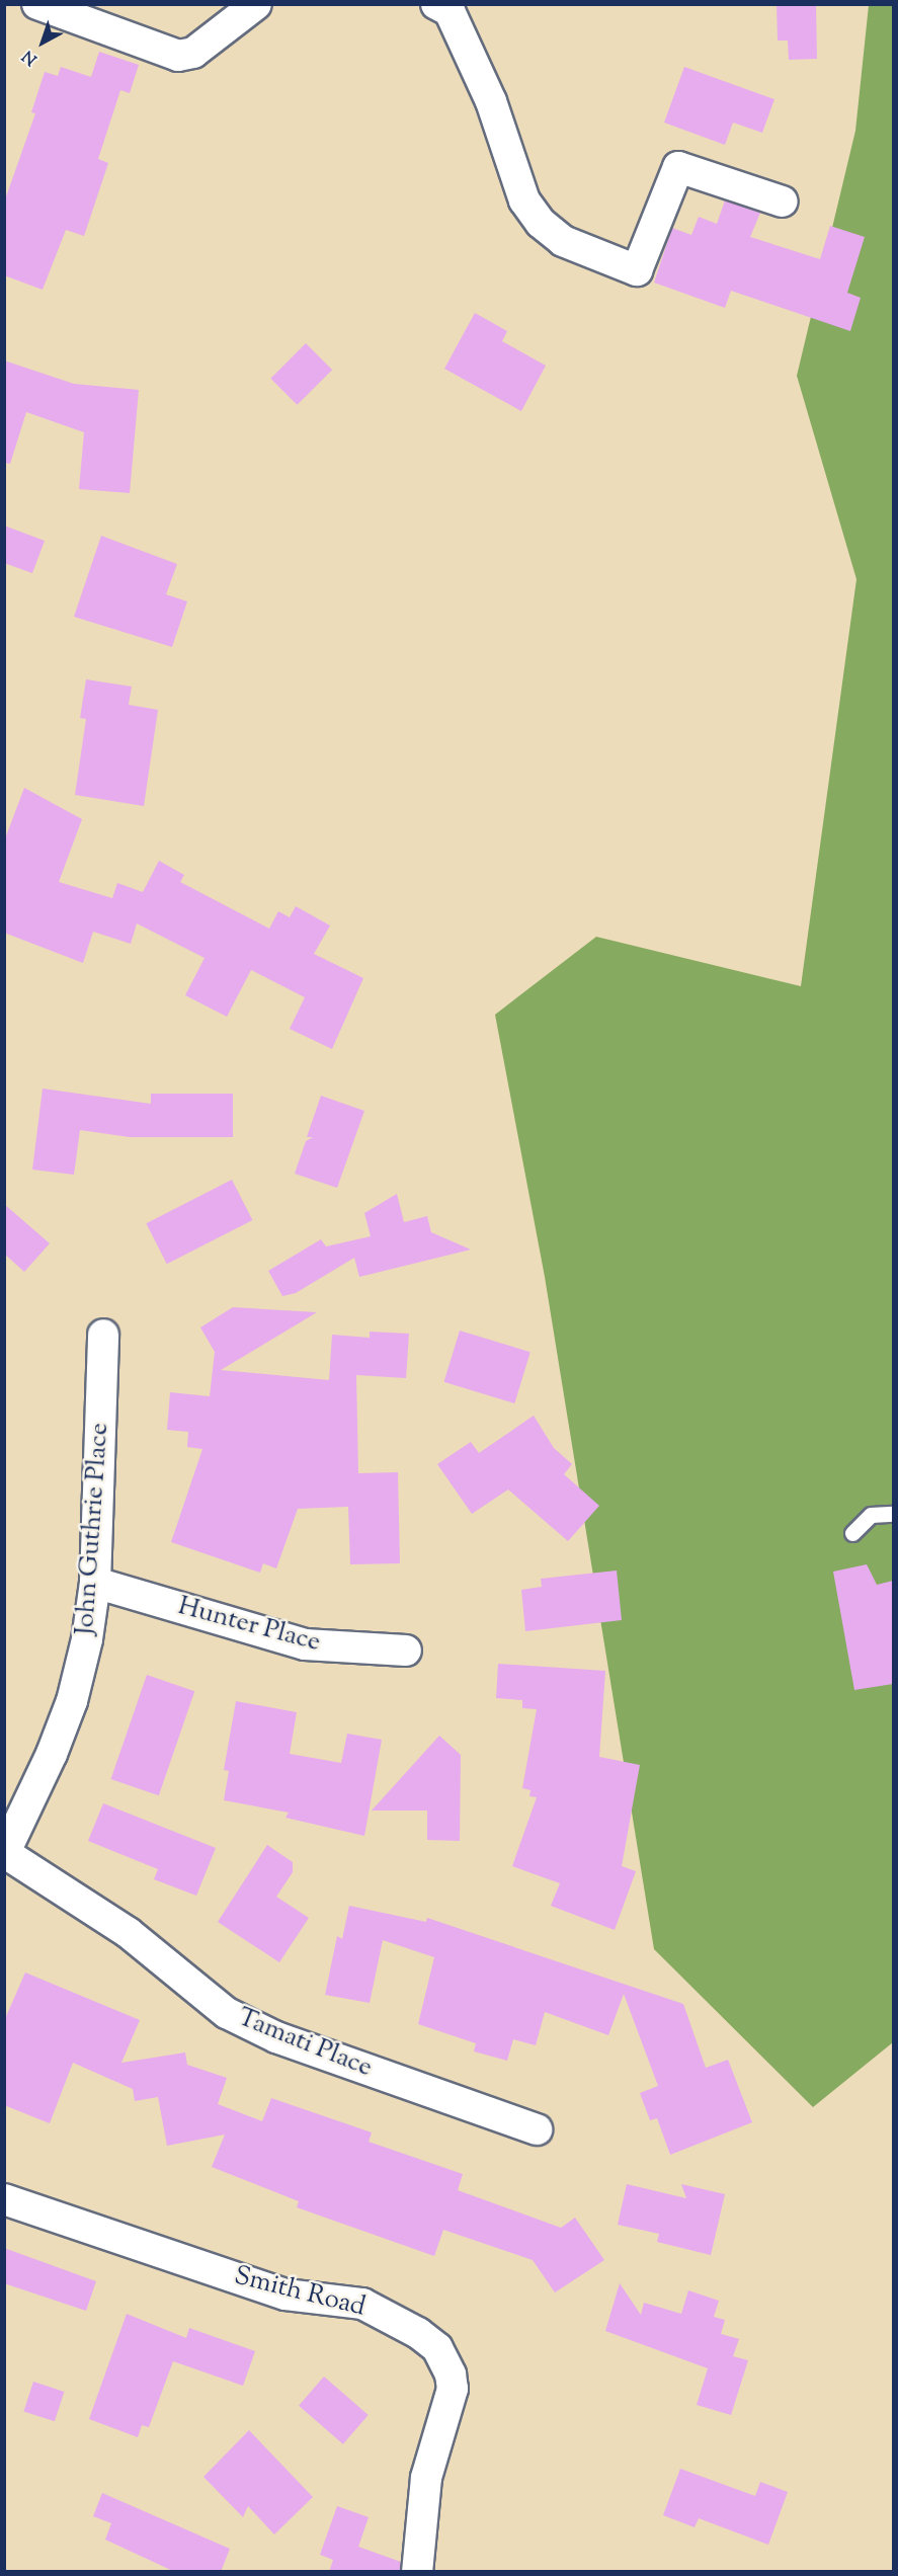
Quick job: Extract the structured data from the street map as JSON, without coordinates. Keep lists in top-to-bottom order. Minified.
{"streets":{"street":["John Guthrie Place","Hunter Place","Tamati Place","Smith Road"]},"crossings":[["John Guthrie Place","Hunter Place"],["John Guthrie Place","Tamati Place"]],"north":"bottom left"}
